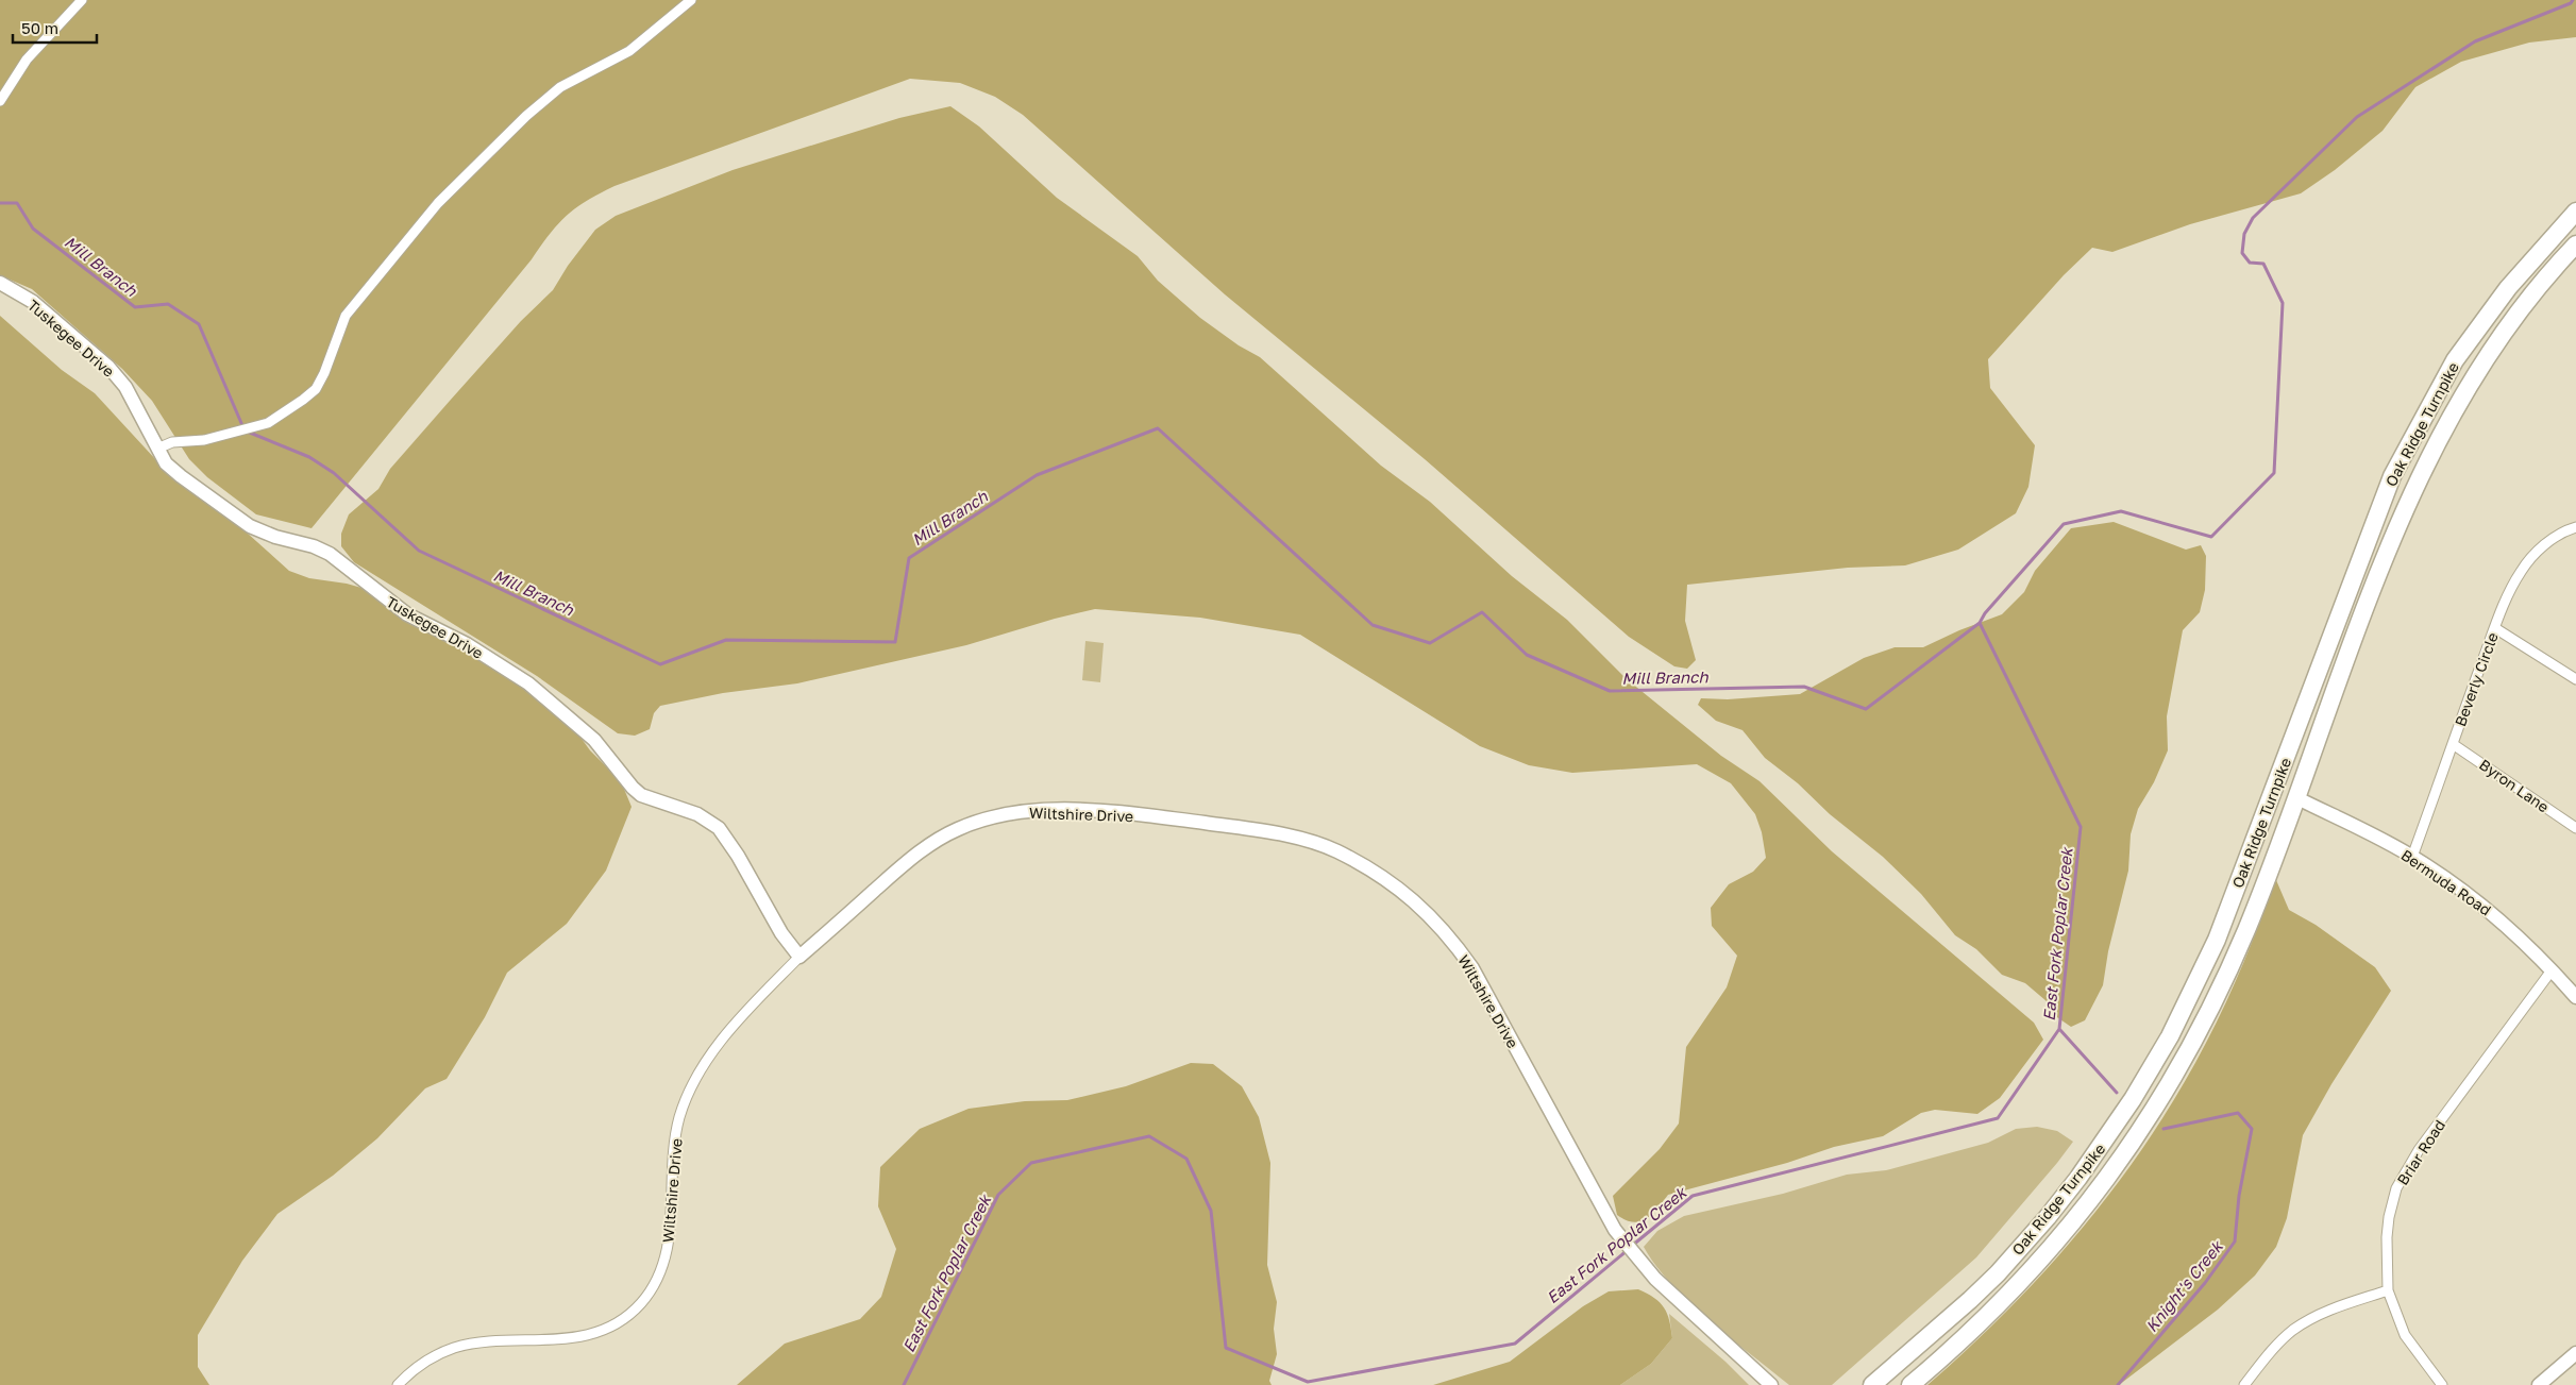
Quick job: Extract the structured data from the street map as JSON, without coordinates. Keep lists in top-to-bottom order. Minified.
{"streets":{"highway":["Oak Ridge Turnpike"],"street":["Tuskegee Drive","Beverly Circle","Byron Lane","Wiltshire Drive","Bermuda Road","Briar Road"]},"crossings":[["Tuskegee Drive","Wiltshire Drive"],["Oak Ridge Turnpike","Bermuda Road"],["Beverly Circle","Byron Lane"],["Beverly Circle","Bermuda Road"],["Bermuda Road","Briar Road"]],"water":["Mill Branch","East Fork Poplar Creek","Knight's Creek"],"scale_bar":"50 m"}
